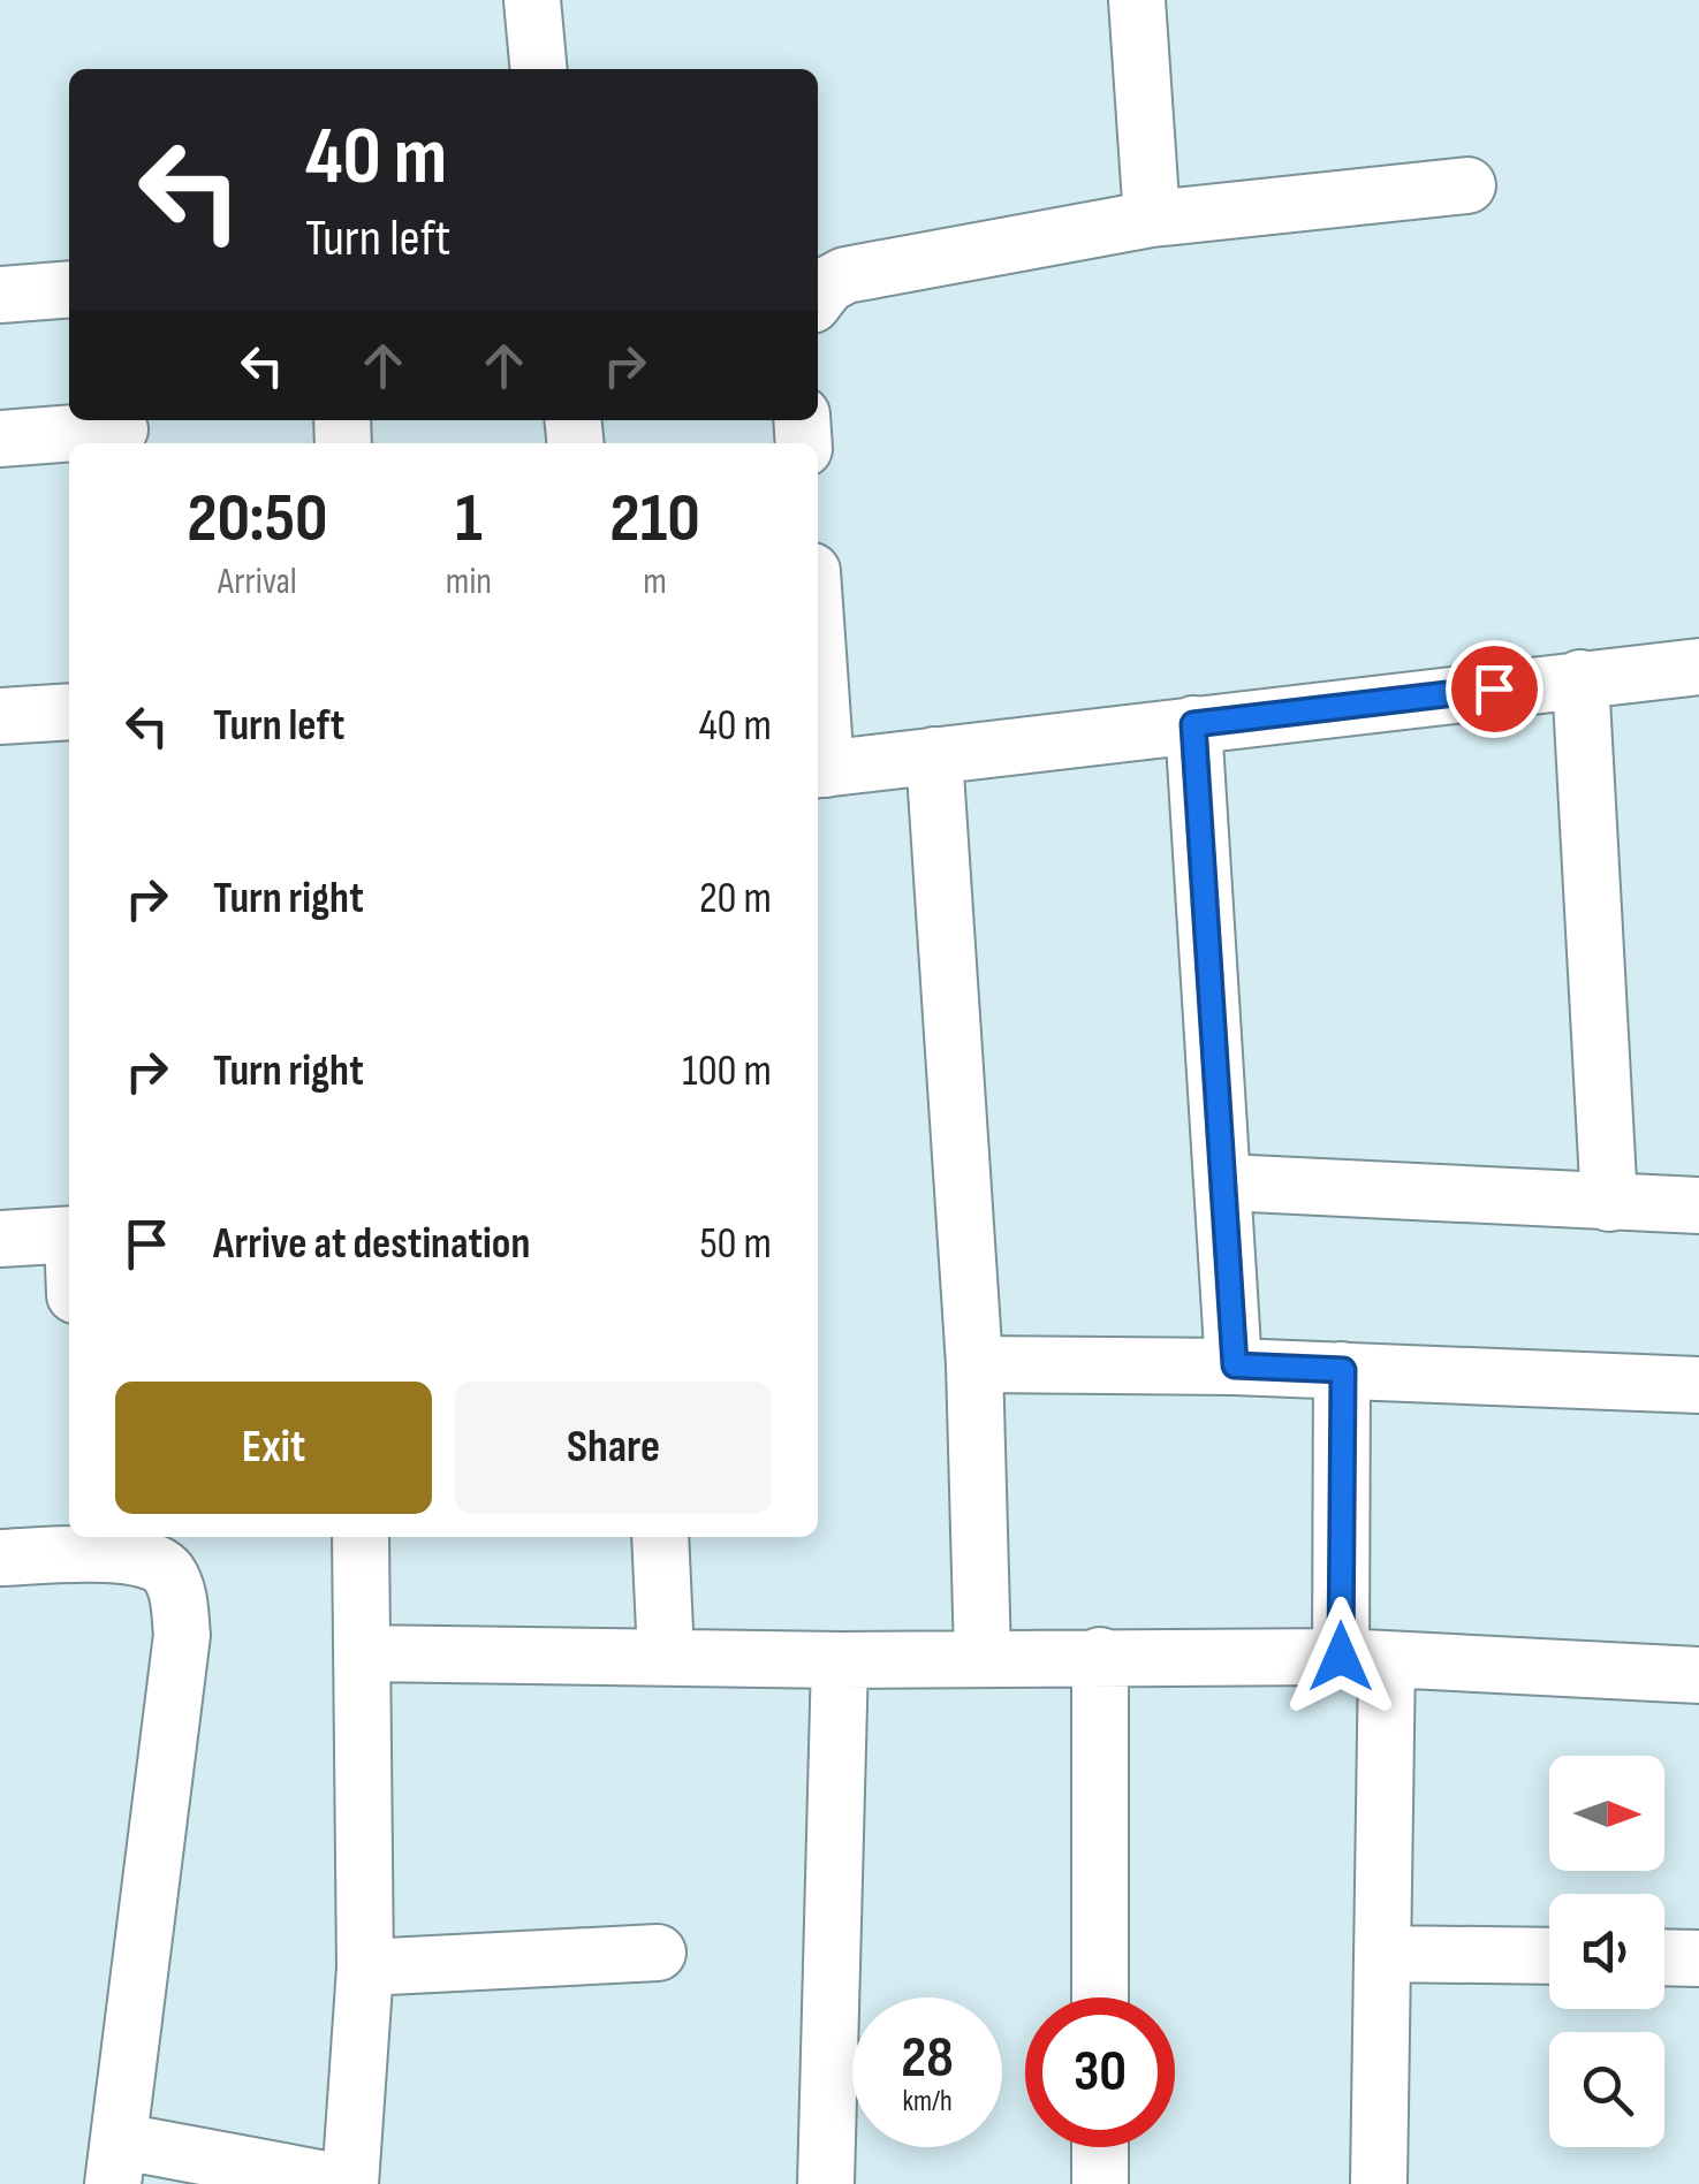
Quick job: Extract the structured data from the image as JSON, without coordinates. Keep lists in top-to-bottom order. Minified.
{"north":"right","page":{"turn":["40 m","Turn left"],"eta":["20:50","Arrival","1","min","210","m"],"list":[{"name":"Turn left","value":"40 m"},{"name":"Turn right","value":"20 m"},{"name":"Turn right","value":"100 m"},{"name":"Arrive at destination","value":"50 m"}],"buttons":["Exit","Share"],"speed":"28 km/h","limit":"30"}}
